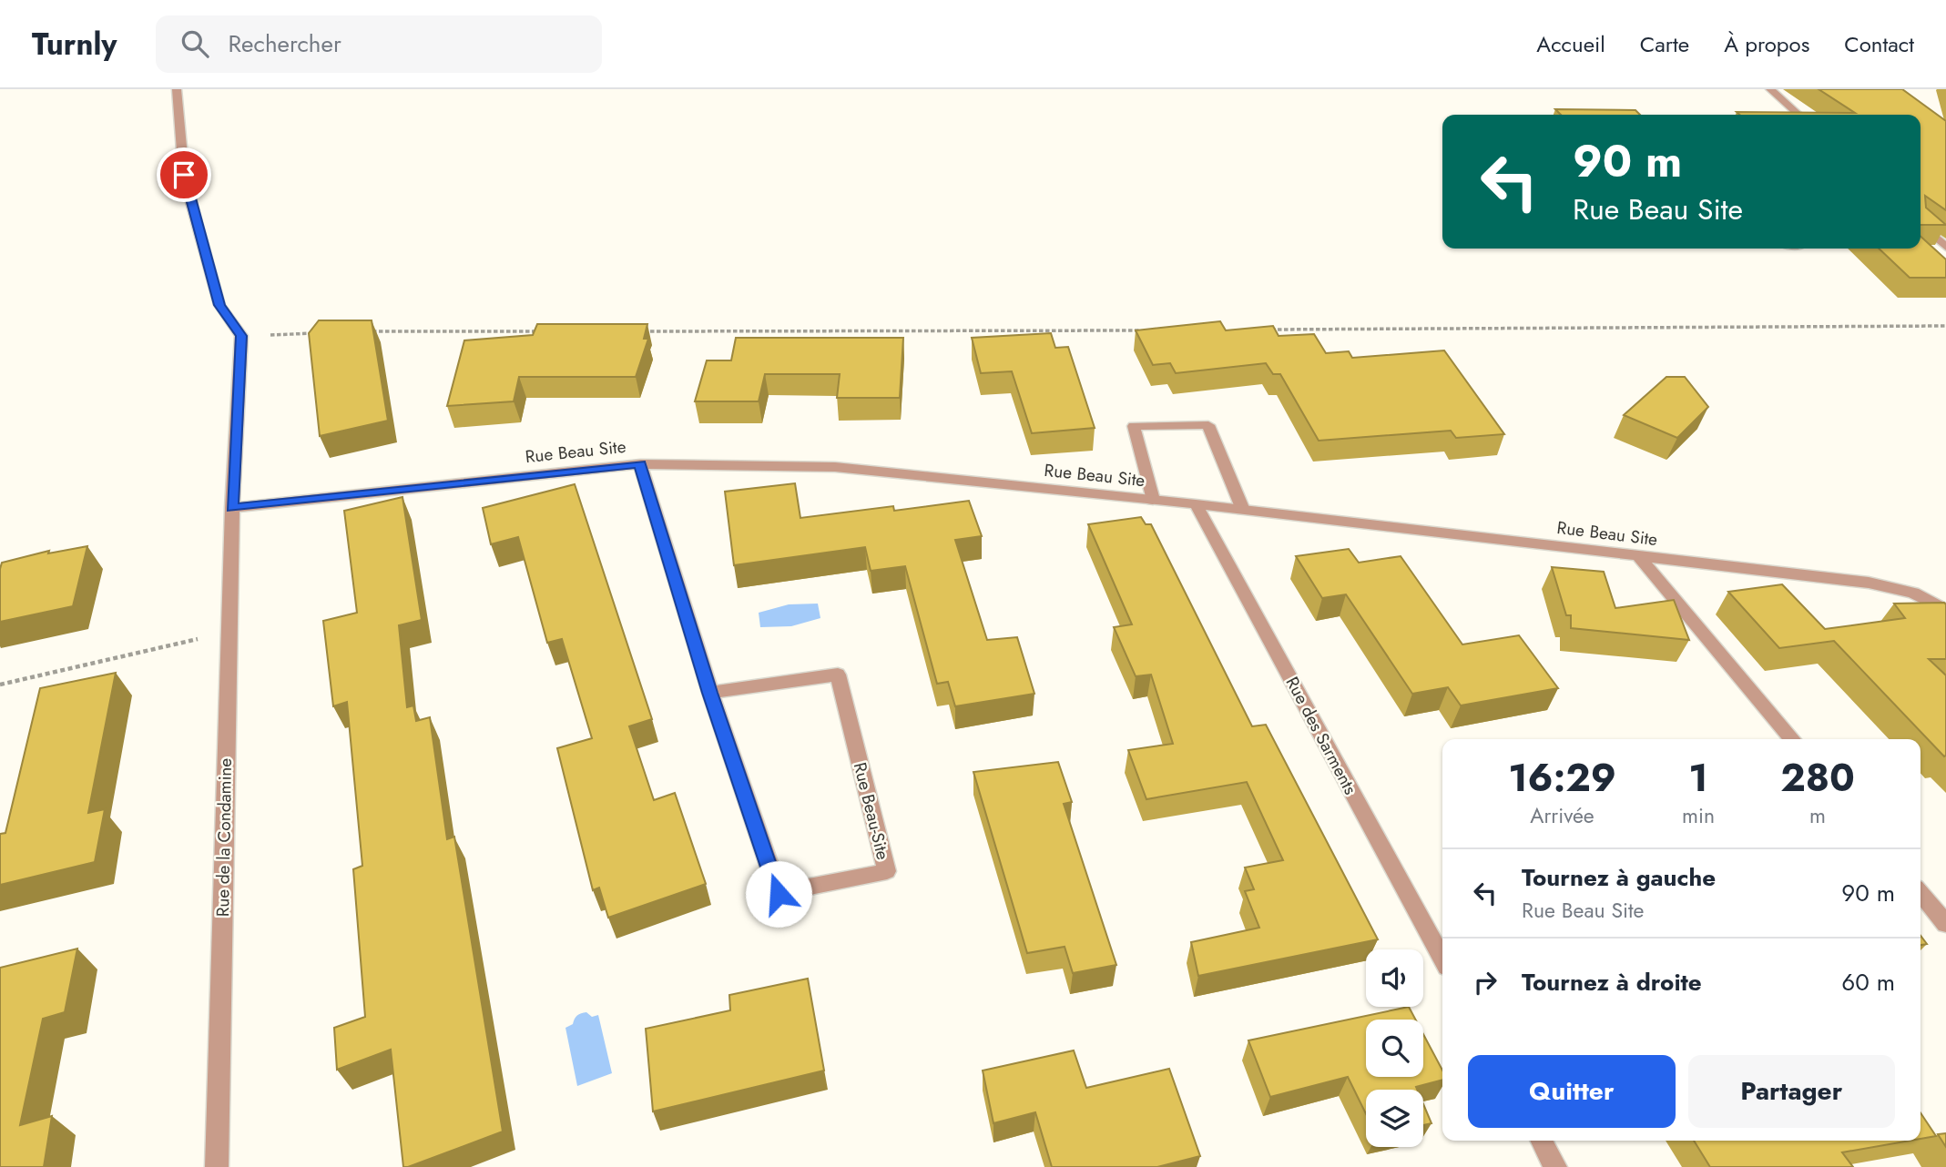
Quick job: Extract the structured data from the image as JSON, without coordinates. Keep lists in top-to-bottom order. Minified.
{"streets":{"street":["Rue Beau Site","Rue des Sarments","Rue Beau-Site","Rue de la Condamine"]},"crossings":[["Rue Beau Site","Rue des Sarments"],["Rue Beau Site","Rue Beau-Site"],["Rue Beau Site","Rue de la Condamine"]],"page":{"header":"Turnly","search":"Rechercher","nav":["Accueil","Carte","À propos","Contact"],"turn":["90 m","Rue Beau Site"],"eta":["16:29","Arrivée","1","min","280","m"],"list":[{"name":"Tournez à gauche","note":"Rue Beau Site","value":"90 m"},{"name":"Tournez à droite","value":"60 m"}],"buttons":["Quitter","Partager"]}}
